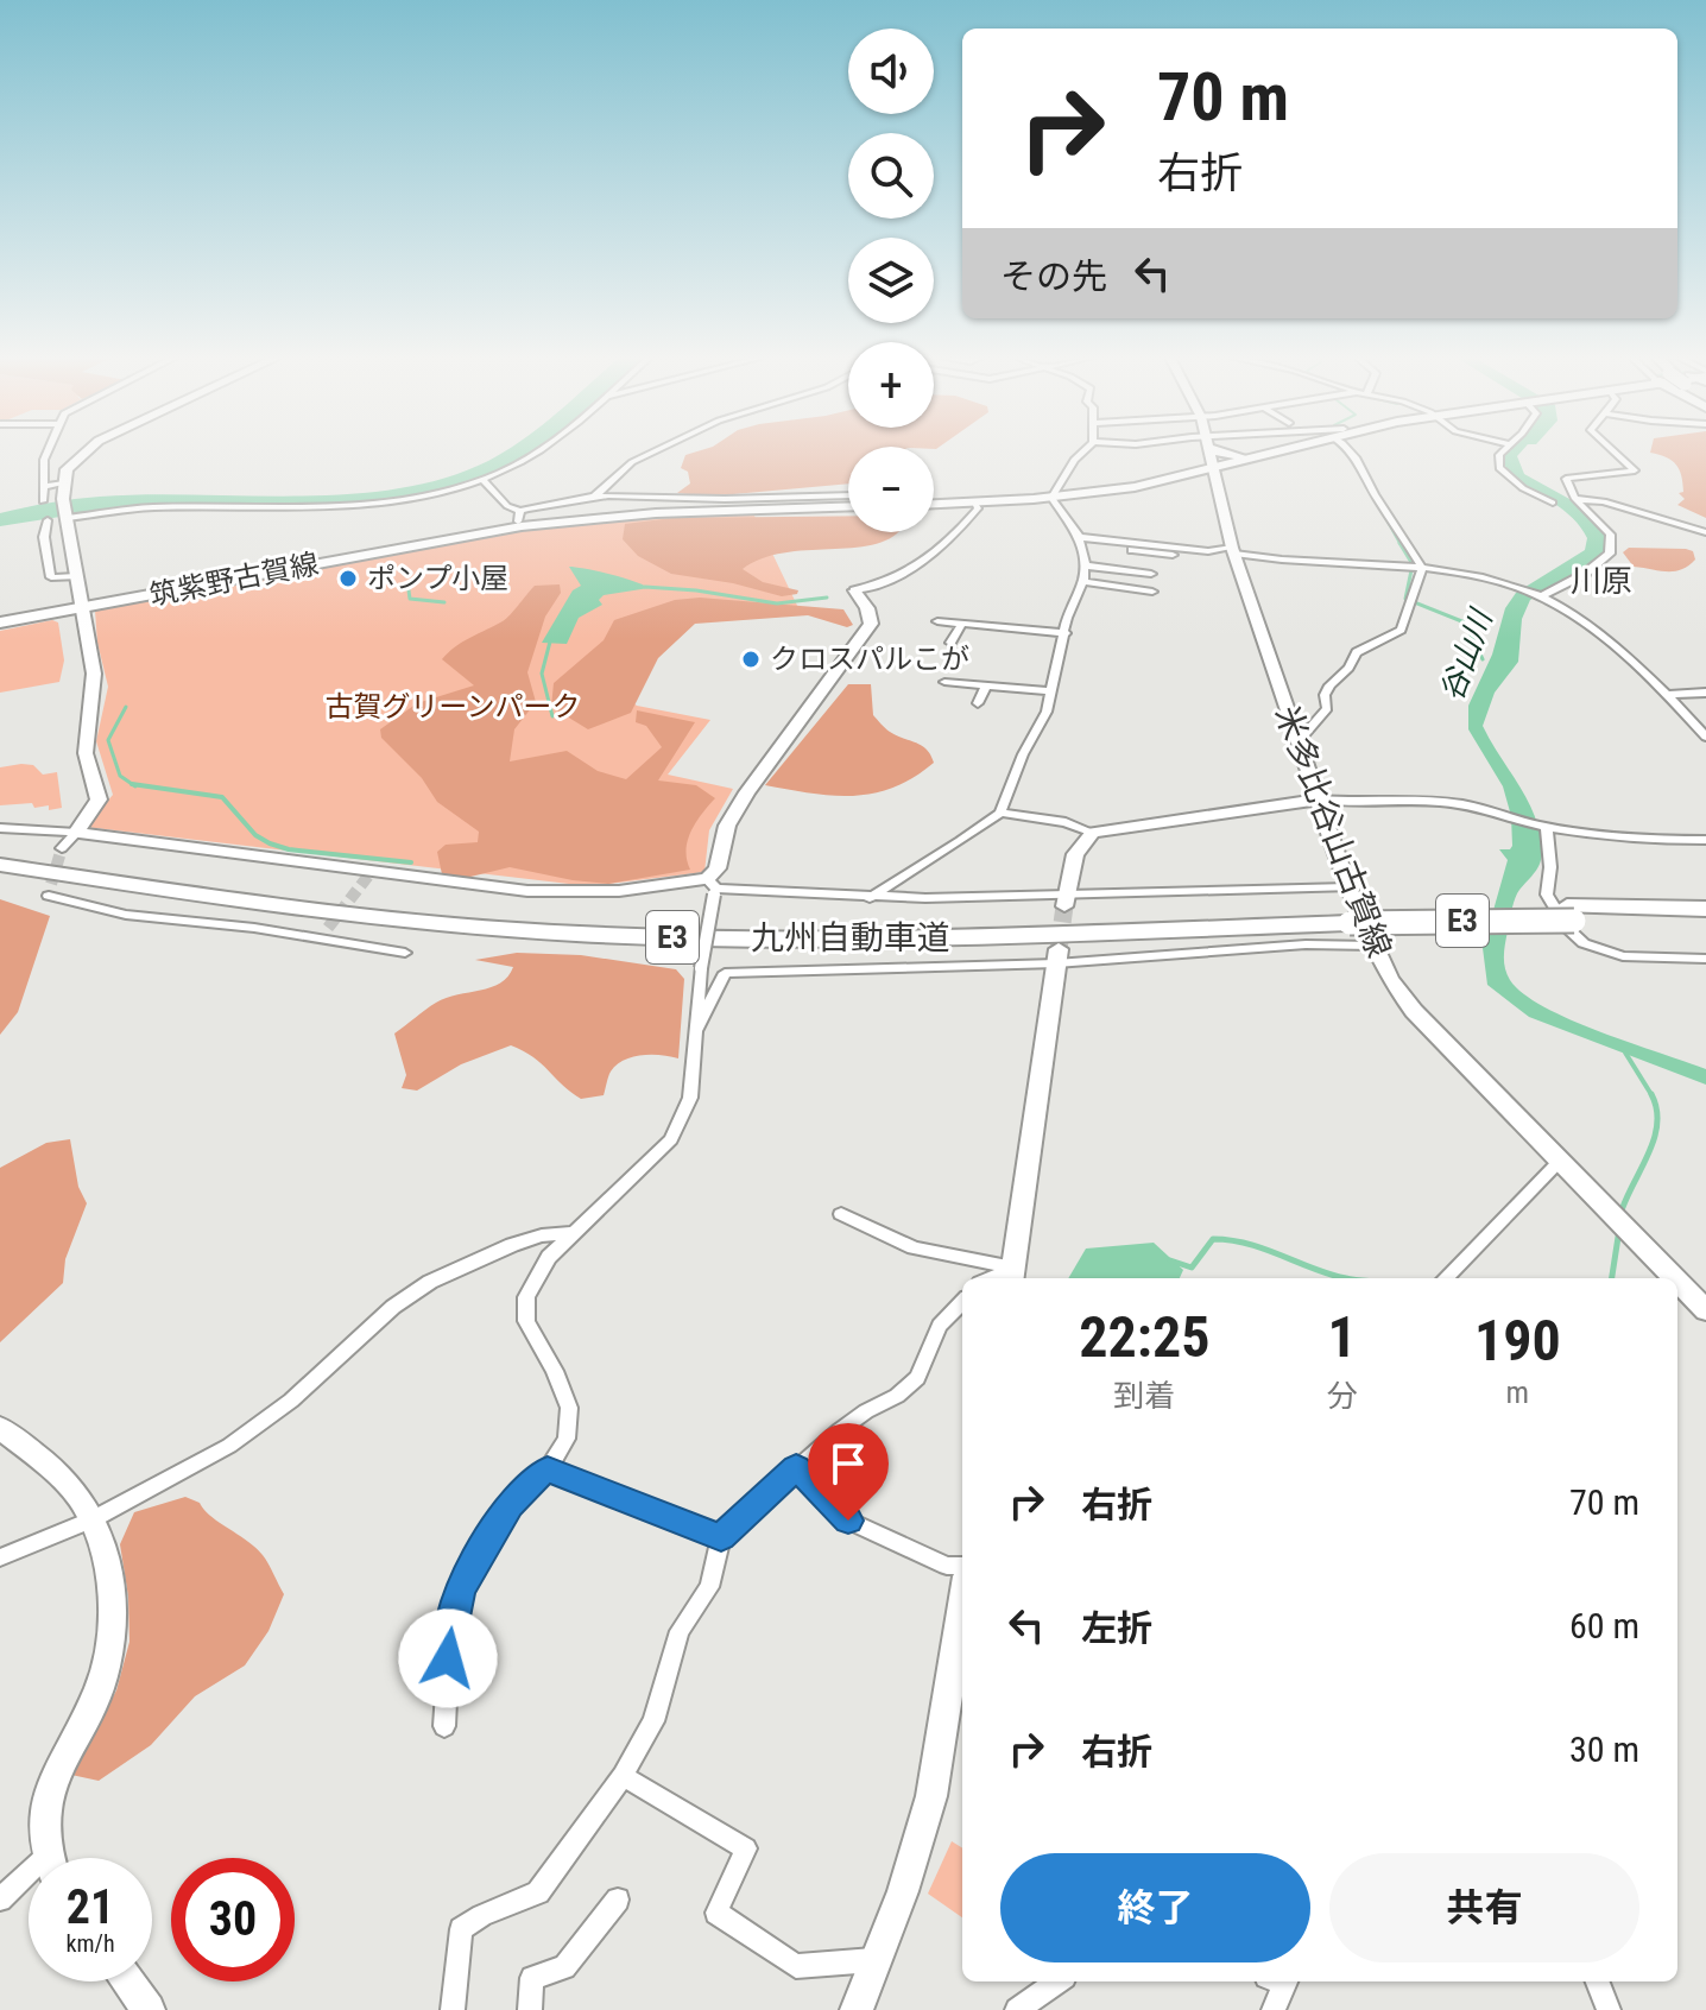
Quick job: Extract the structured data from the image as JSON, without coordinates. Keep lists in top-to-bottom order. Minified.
{"streets":{"highway":["E3","九州自動車道"],"main road":["筑紫野古賀線"],"street":["米多比谷山古賀線"]},"crossings":[["米多比谷山古賀線","九州自動車道"]],"districts":["川原"],"water":["谷山川"],"parks":["古賀グリーンパーク"],"places":["ポンプ小屋","クロスパルこが"],"page":{"map_buttons":["+","−"],"turn":["70 m","右折"],"then":"その先","eta":["22:25","到着","1","分","190","m"],"list":[{"name":"右折","value":"70 m"},{"name":"左折","value":"60 m"},{"name":"右折","value":"30 m"}],"buttons":["終了","共有"],"speed":"21 km/h","limit":"30"}}
